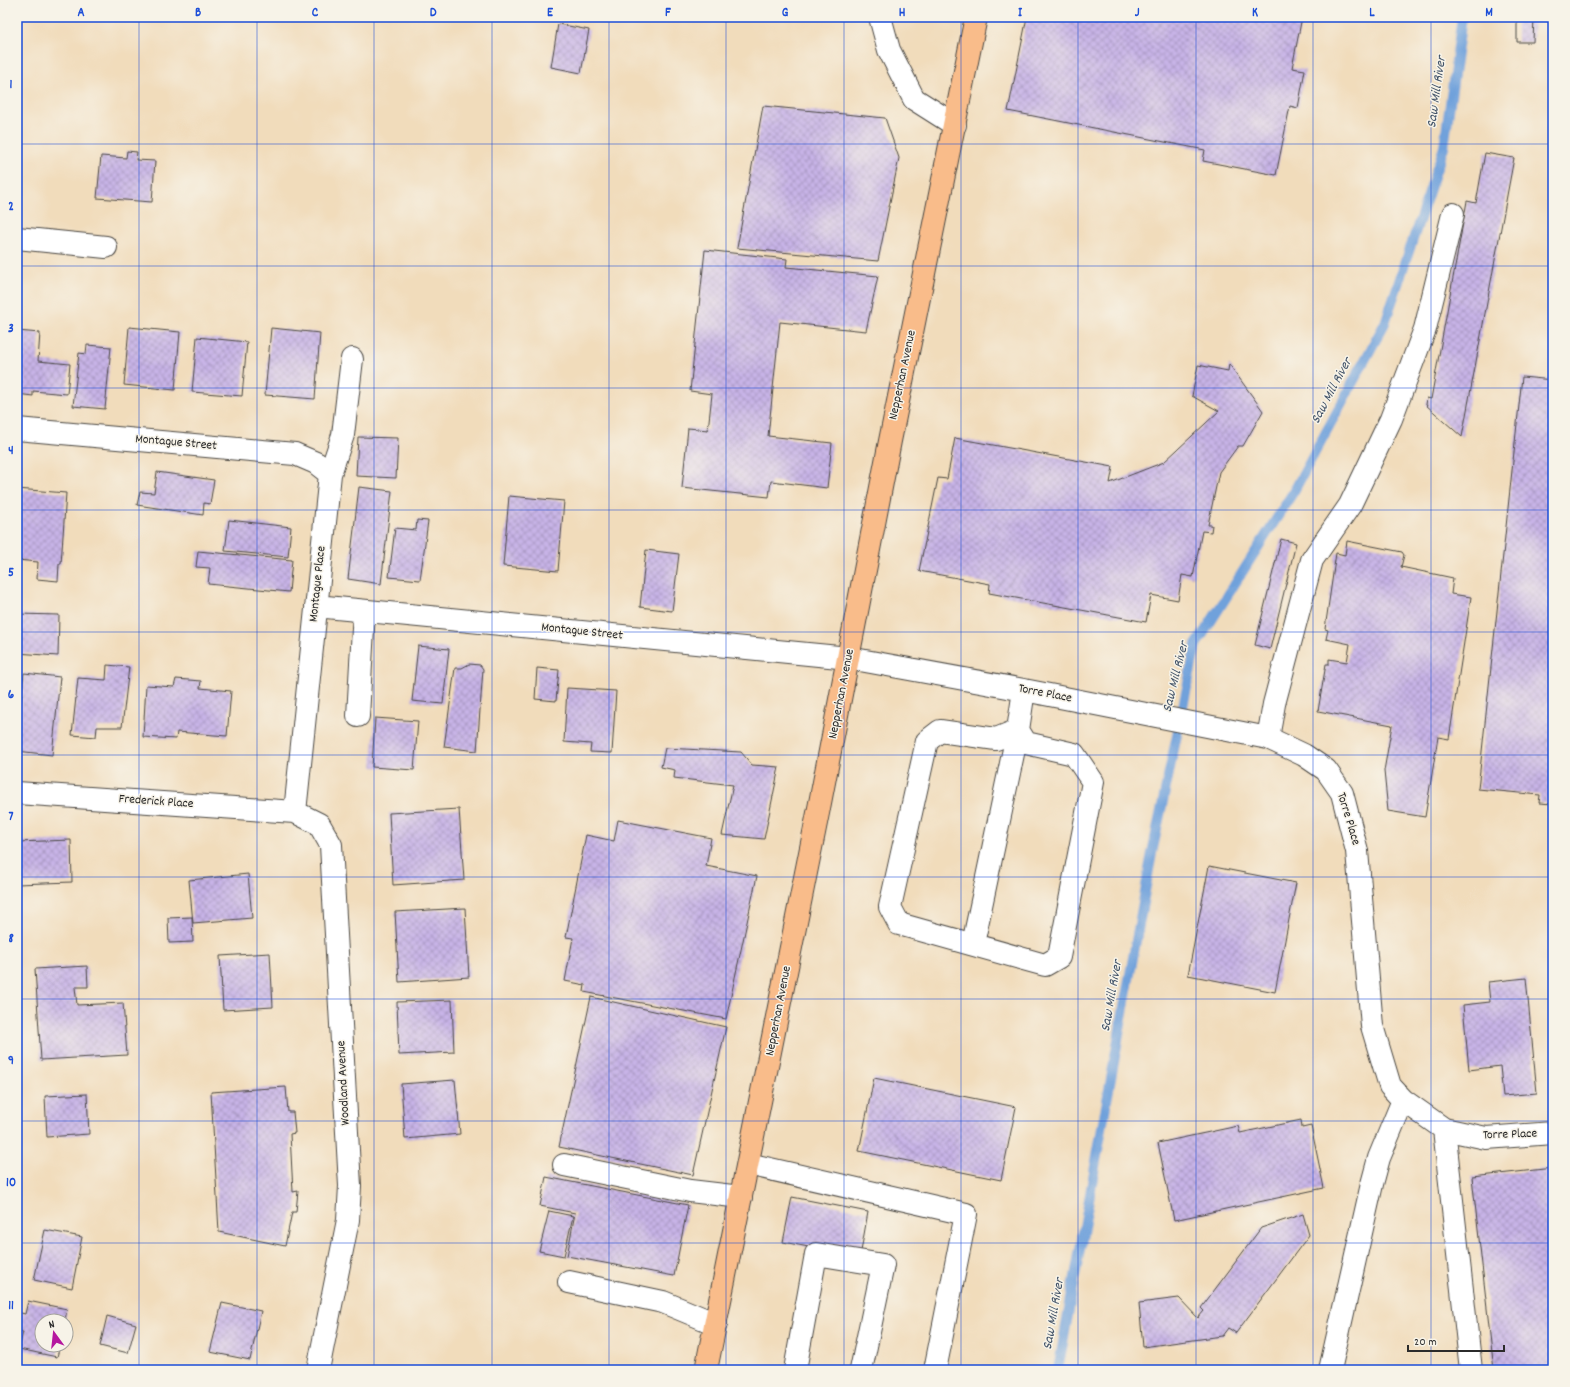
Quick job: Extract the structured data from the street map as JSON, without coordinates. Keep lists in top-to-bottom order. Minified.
{"streets":{"main road":["Nepperhan Avenue"],"street":["Montague Street","Montague Place","Torre Place","Frederick Place","Woodland Avenue"]},"crossings":[["Nepperhan Avenue","Montague Street"],["Nepperhan Avenue","Torre Place"],["Montague Street","Montague Place"],["Montague Street","Torre Place"],["Montague Place","Frederick Place"],["Montague Place","Woodland Avenue"],["Frederick Place","Woodland Avenue"]],"water":["Saw Mill River"],"scale_bar":"20 m","north":"top","grid":{"columns":["A","B","C","D","E","F","G","H","I","J","K","L","M"],"rows":["1","2","3","4","5","6","7","8","9","10","11"]}}
